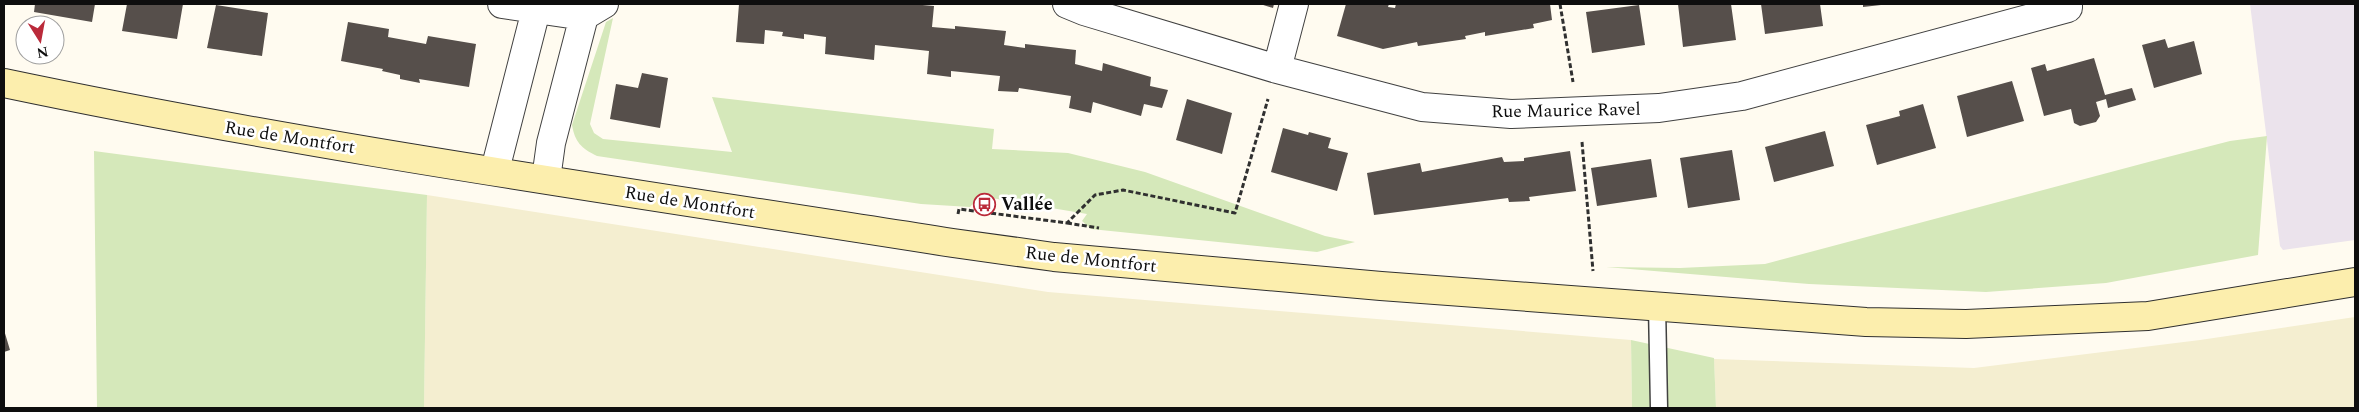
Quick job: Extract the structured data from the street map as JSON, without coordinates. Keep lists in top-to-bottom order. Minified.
{"streets":{"main road":["Rue de Montfort"],"street":["Rue Maurice Ravel"]},"places":{"bus stop":["Vallée"]},"north":"bottom"}
